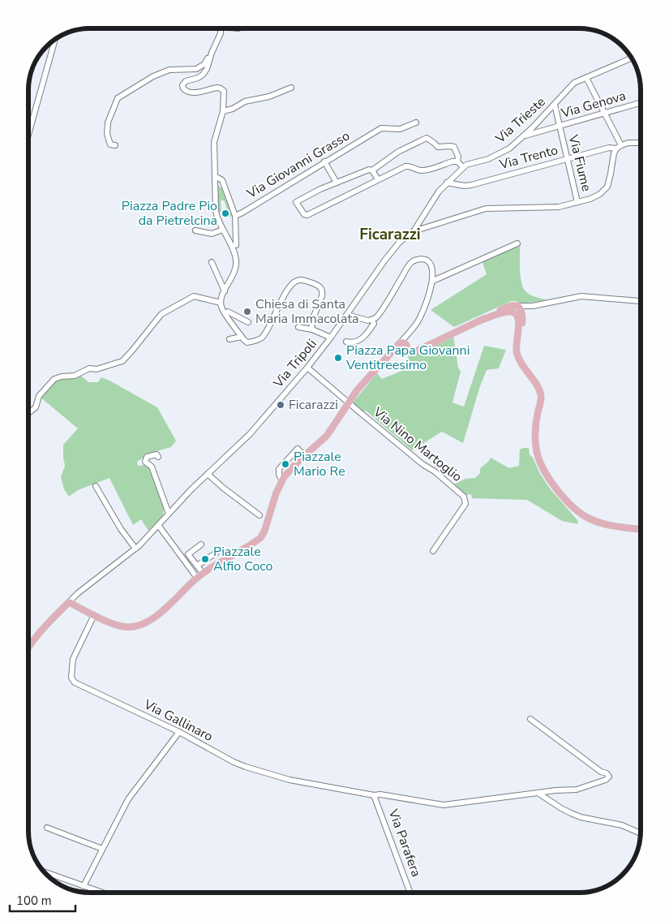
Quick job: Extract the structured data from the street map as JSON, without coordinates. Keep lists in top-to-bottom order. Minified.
{"streets":{"main road":["Via Tripoli"],"street":["Via Genova","Via Trieste","Via Trento","Via Fiume","Via Giovanni Grasso","Via Nino Martoglio","Via Gallinaro","Via Parafera"]},"crossings":[["Via Genova","Via Trieste"],["Via Genova","Via Fiume"],["Via Trieste","Via Trento"],["Via Trieste","Via Fiume"],["Via Trieste","Via Tripoli"],["Via Trento","Via Fiume"],["Via Trento","Via Tripoli"],["Via Fiume","Via Tripoli"],["Via Tripoli","Via Nino Martoglio"],["Via Gallinaro","Via Parafera"]],"districts":["Ficarazzi"],"places":["Piazza Padre Pio da Pietrelcina","Chiesa di Santa Maria Immacolata","Piazza Papa Giovanni Ventitreesimo","Ficarazzi","Piazzale Mario Re","Piazzale Alfio Coco"],"scale_bar":"100 m"}
